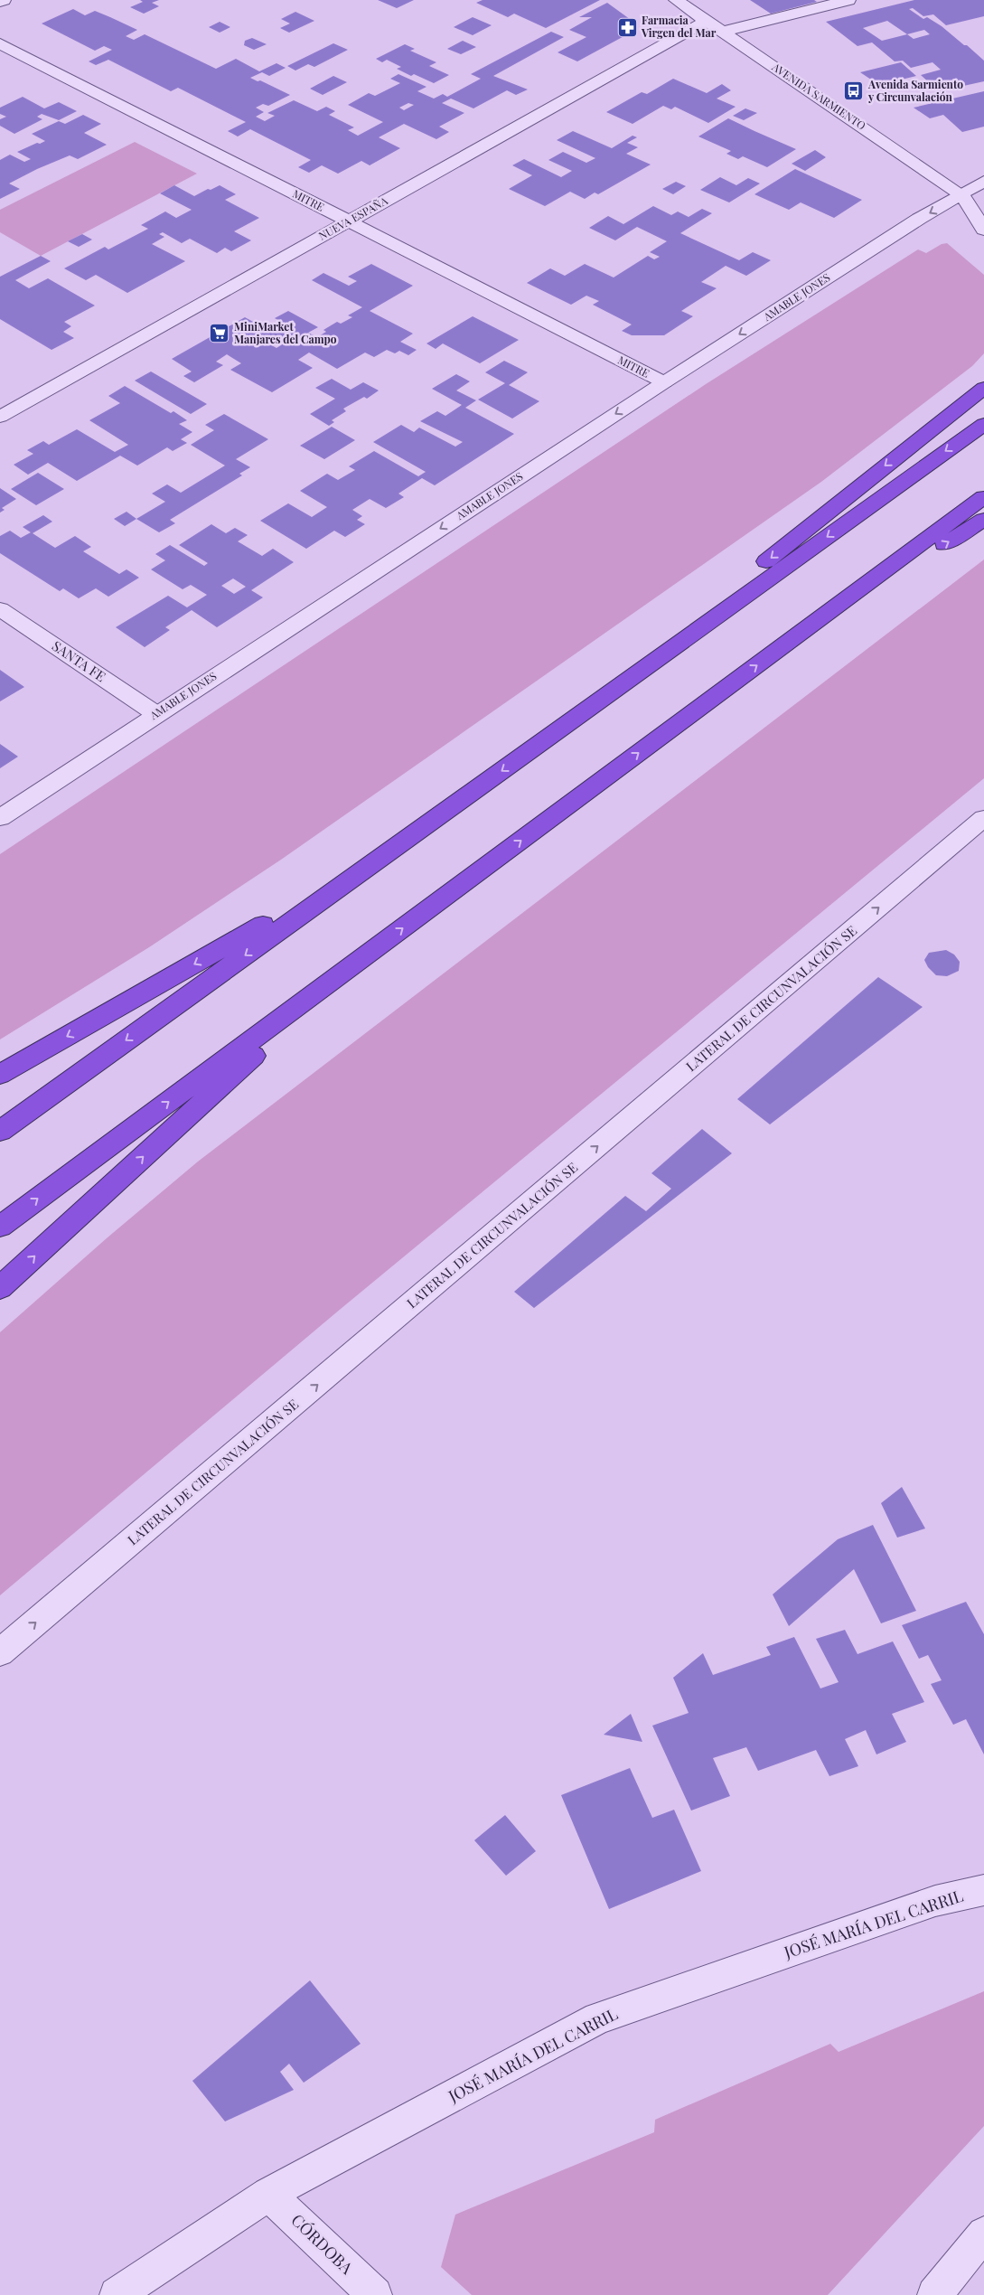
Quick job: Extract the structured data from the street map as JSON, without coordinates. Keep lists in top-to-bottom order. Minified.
{"streets":{"street":["AVENIDA SARMIENTO","MITRE","NUEVA ESPAÑA","AMABLE JONES","SANTA FE","LATERAL DE CIRCUNVALACIÓN SE","JOSÉ MARÍA DEL CARRIL","CÓRDOBA"]},"crossings":[["AVENIDA SARMIENTO","NUEVA ESPAÑA"],["AVENIDA SARMIENTO","AMABLE JONES"],["MITRE","NUEVA ESPAÑA"],["MITRE","AMABLE JONES"],["AMABLE JONES","SANTA FE"],["JOSÉ MARÍA DEL CARRIL","CÓRDOBA"]],"one_way":["AMABLE JONES","LATERAL DE CIRCUNVALACIÓN SE"],"places":{"pharmacy":["Farmacia Virgen del Mar"],"bus stop":["Avenida Sarmiento y Circunvalación"],"supermarket":["MiniMarket Manjares del Campo"]}}
